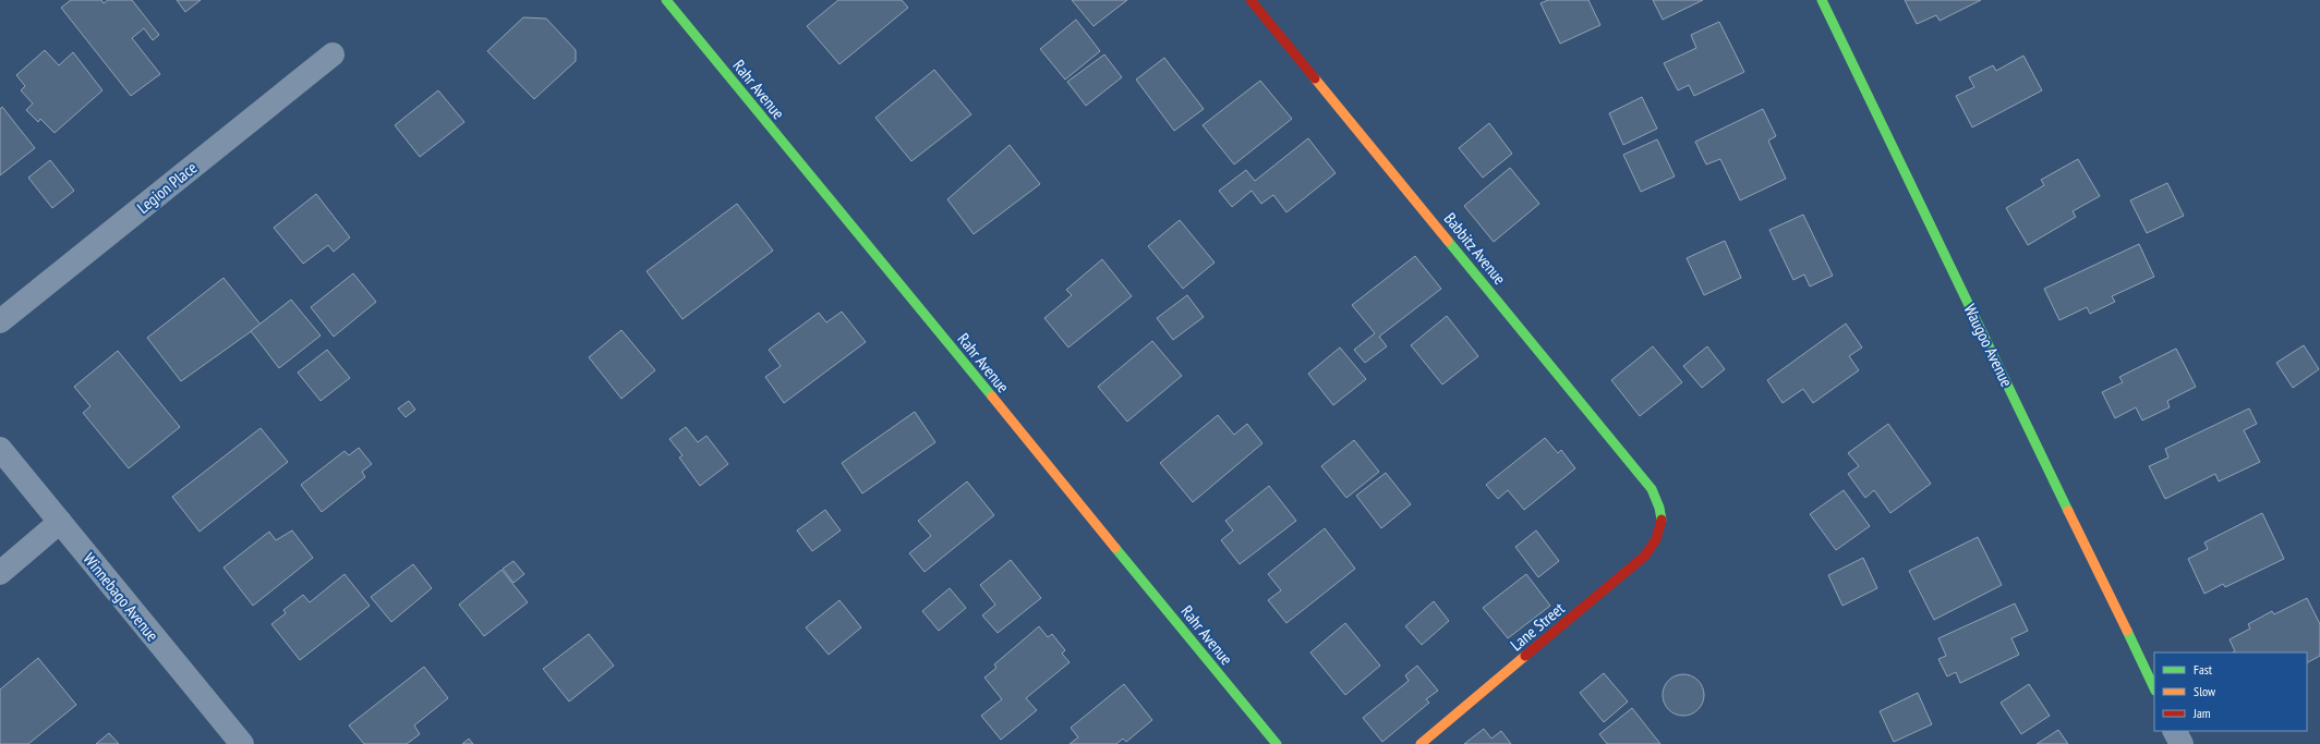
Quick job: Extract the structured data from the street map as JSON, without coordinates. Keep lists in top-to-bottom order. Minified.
{"streets":{"street":["Rahr Avenue","Legion Place","Babbitz Avenue","Waugoo Avenue","Winnebago Avenue","Lane Street"]},"crossings":[["Babbitz Avenue","Lane Street"]],"legend":["Fast","Slow","Jam"]}
